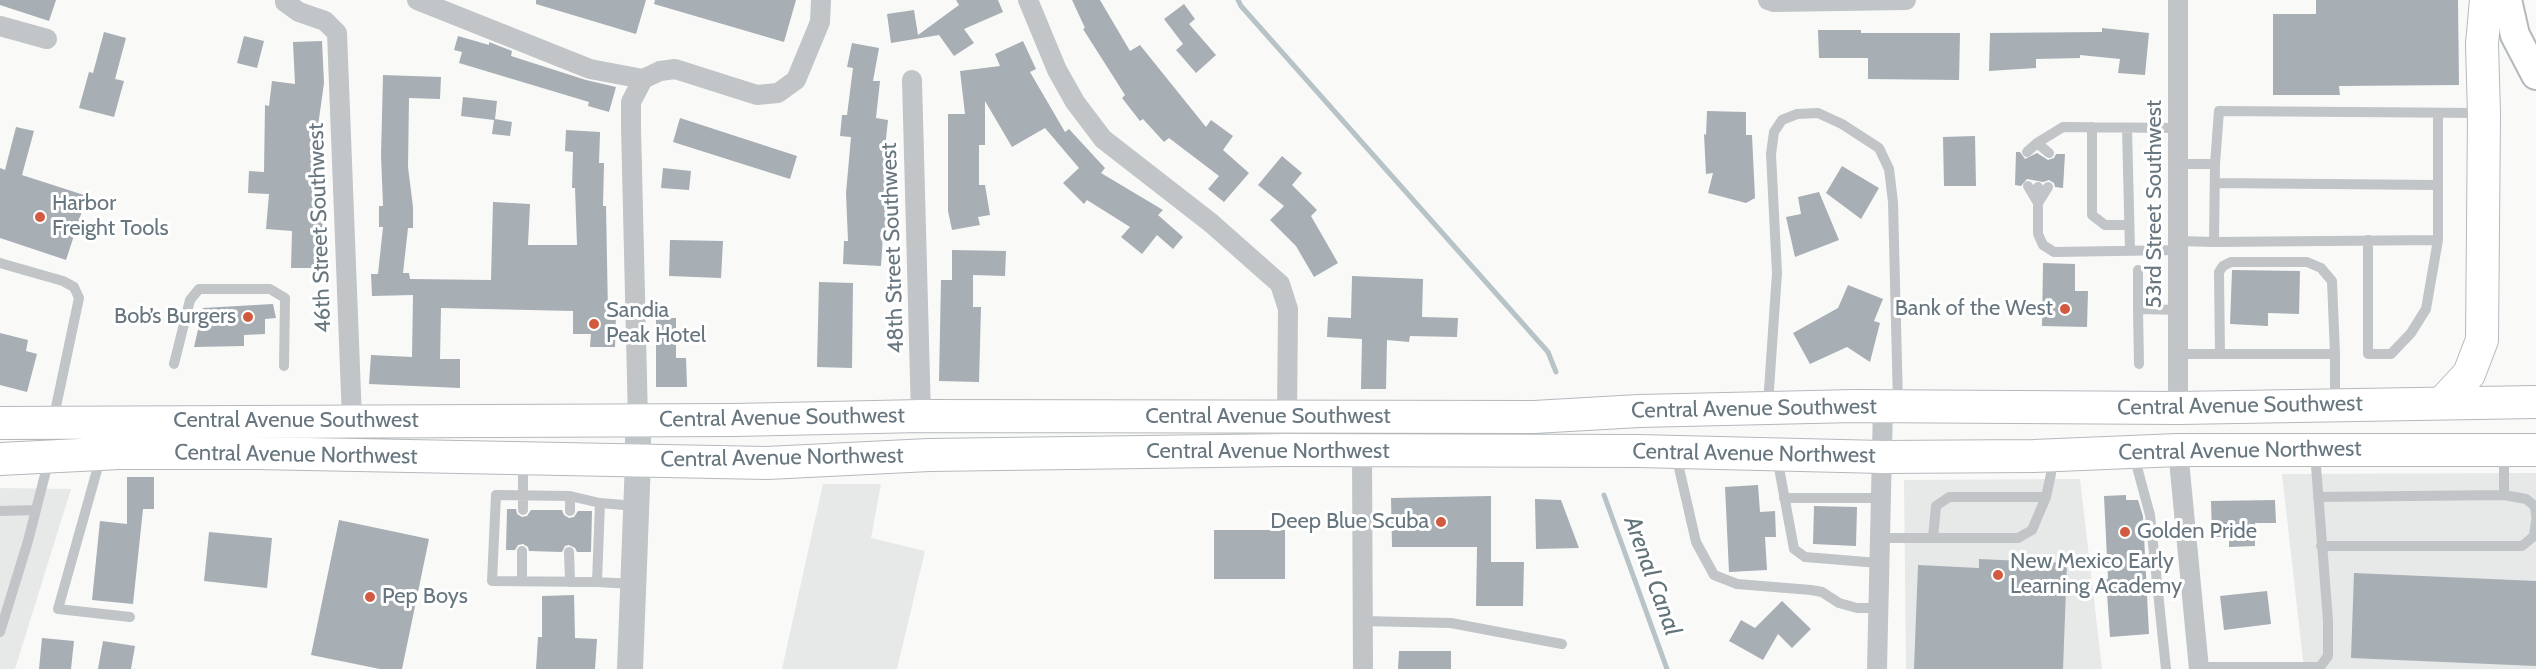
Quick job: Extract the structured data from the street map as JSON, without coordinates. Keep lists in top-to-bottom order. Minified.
{"streets":{"main road":["Central Avenue Southwest","Central Avenue Northwest"],"street":["53rd Street Southwest","46th Street Southwest","48th Street Southwest"]},"crossings":[["53rd Street Southwest","Central Avenue Southwest"],["46th Street Southwest","Central Avenue Southwest"],["48th Street Southwest","Central Avenue Southwest"]],"water":["Arenal Canal"],"places":["Harbor Freight Tools","Bank of the West","Bob’s Burgers","Sandia Peak Hotel","Deep Blue Scuba","Golden Pride","New Mexico Early Learning Academy","Pep Boys"]}
